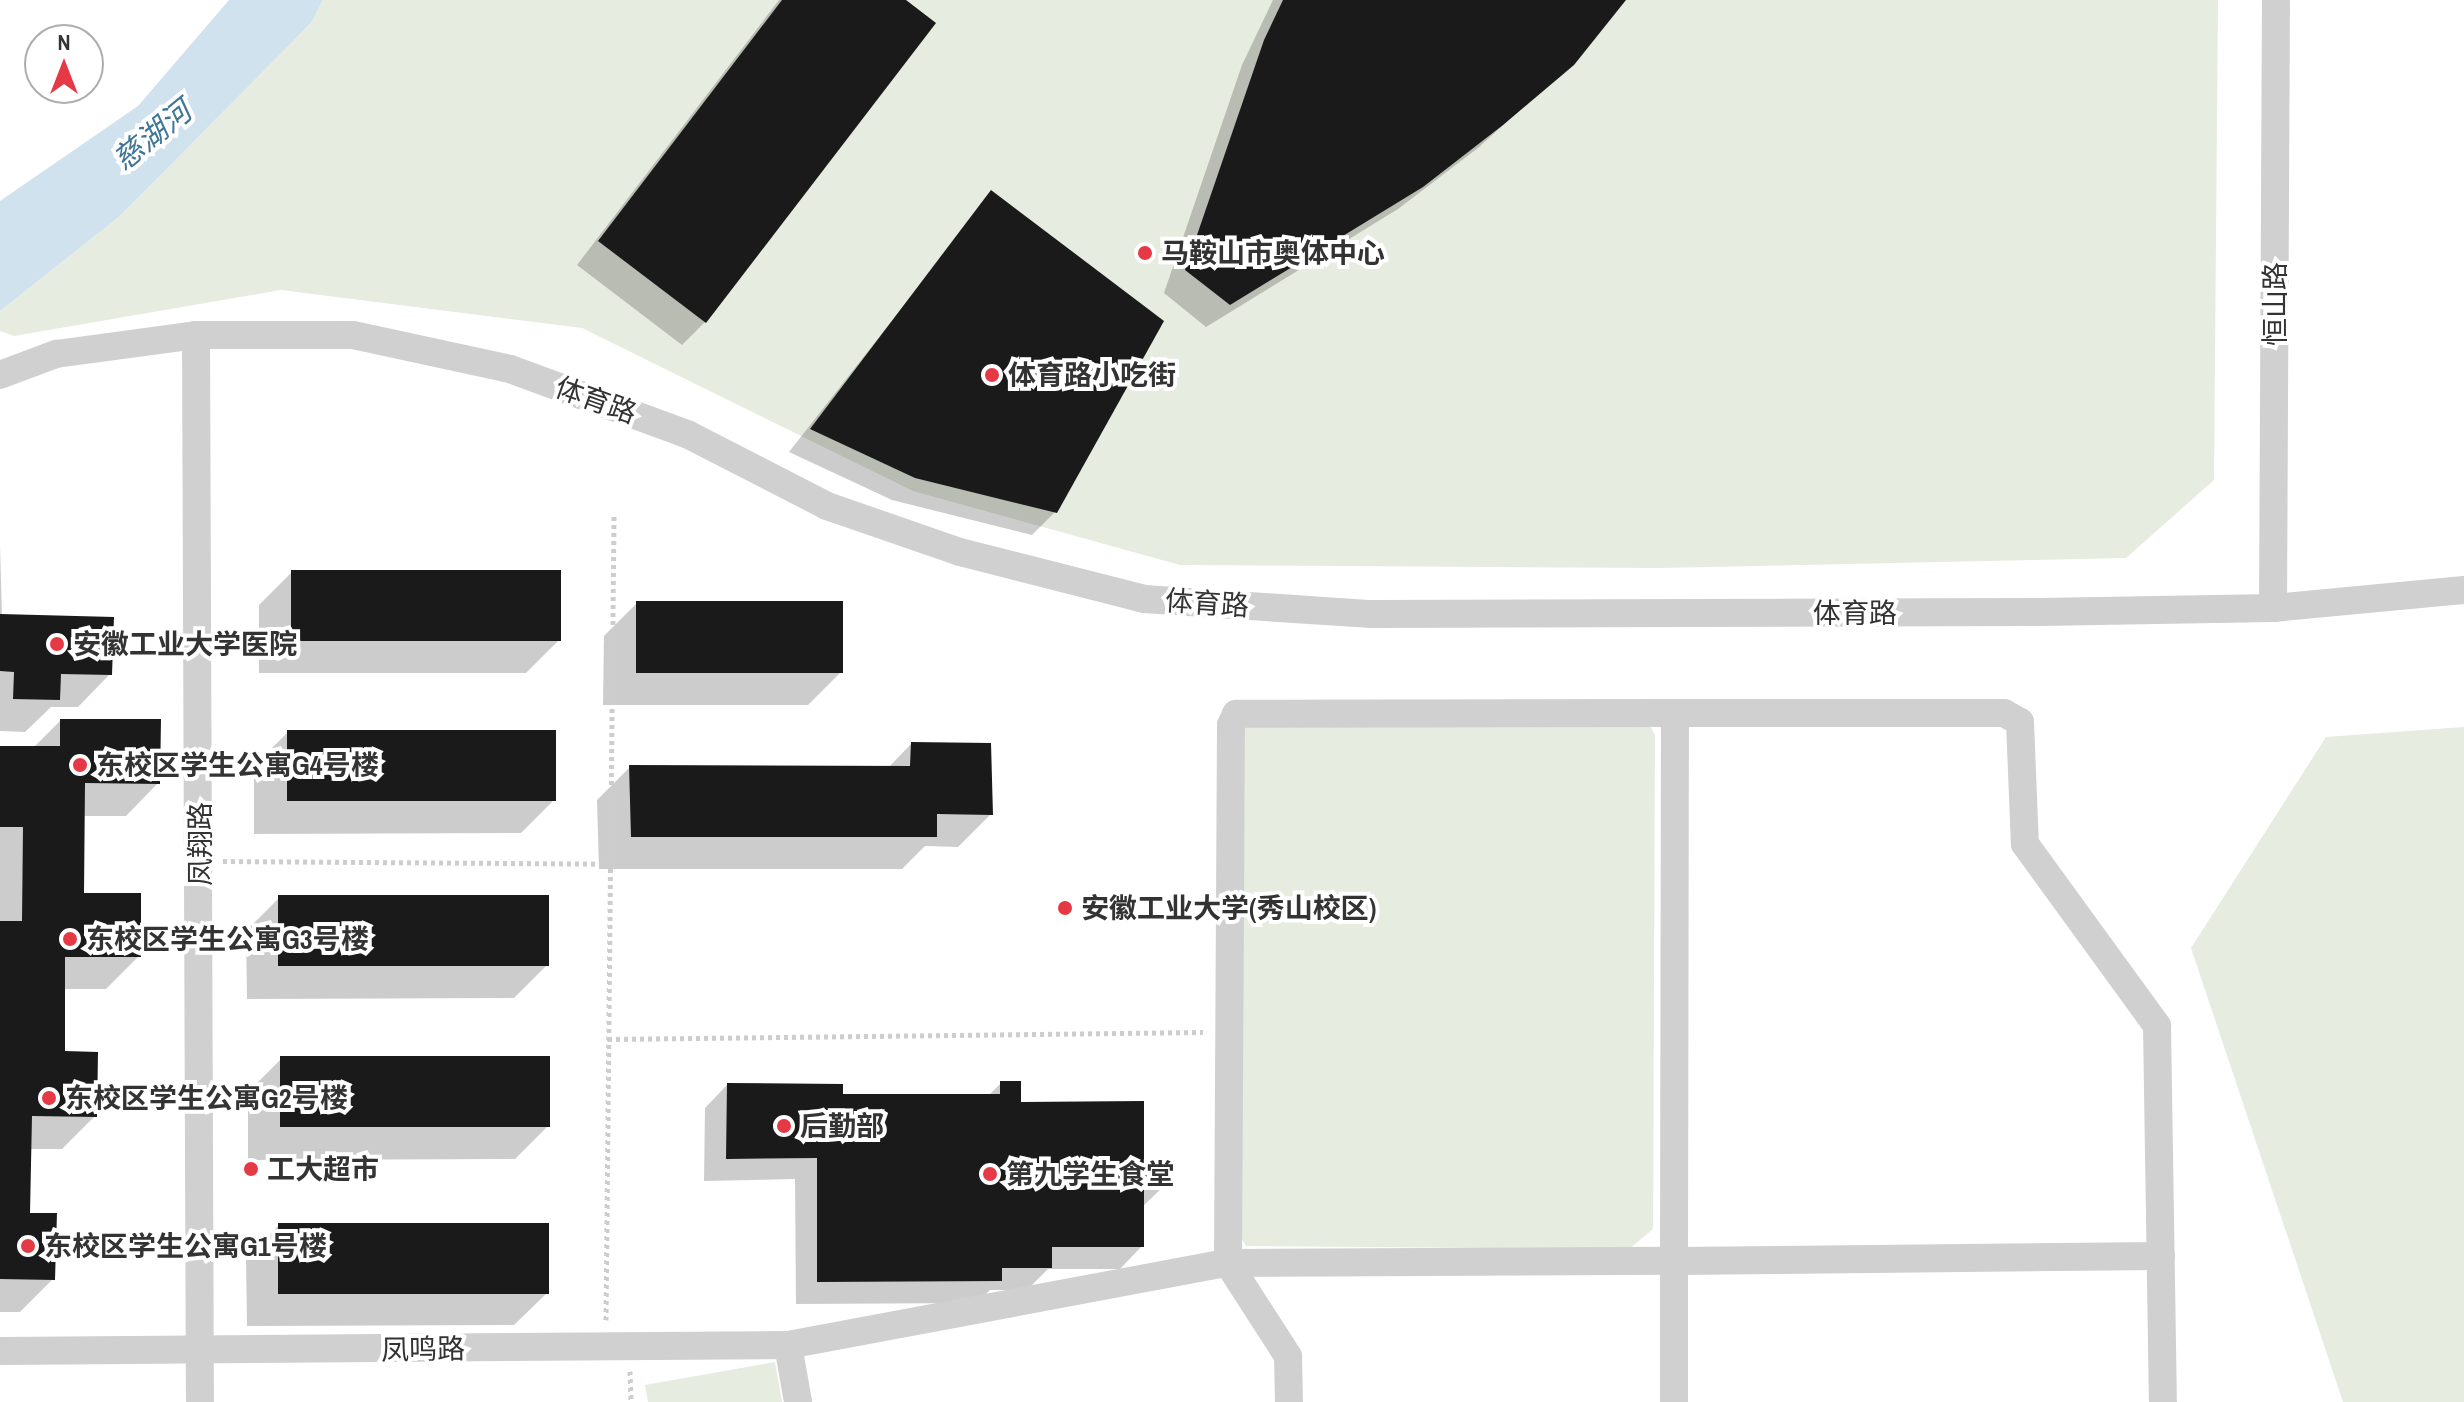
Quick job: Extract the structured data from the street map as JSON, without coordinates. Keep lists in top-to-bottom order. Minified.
{"streets":{"street":["恒山路","体育路","凤翔路","凤鸣路"]},"crossings":[["恒山路","体育路"],["体育路","凤翔路"],["凤翔路","凤鸣路"]],"water":["慈湖河"],"places":["马鞍山市奥体中心","体育路小吃街","安徽工业大学医院","东校区学生公寓G4号楼","安徽工业大学(秀山校区)","东校区学生公寓G3号楼","东校区学生公寓G2号楼","后勤部","工大超市","第九学生食堂","东校区学生公寓G1号楼"],"north":"top"}
